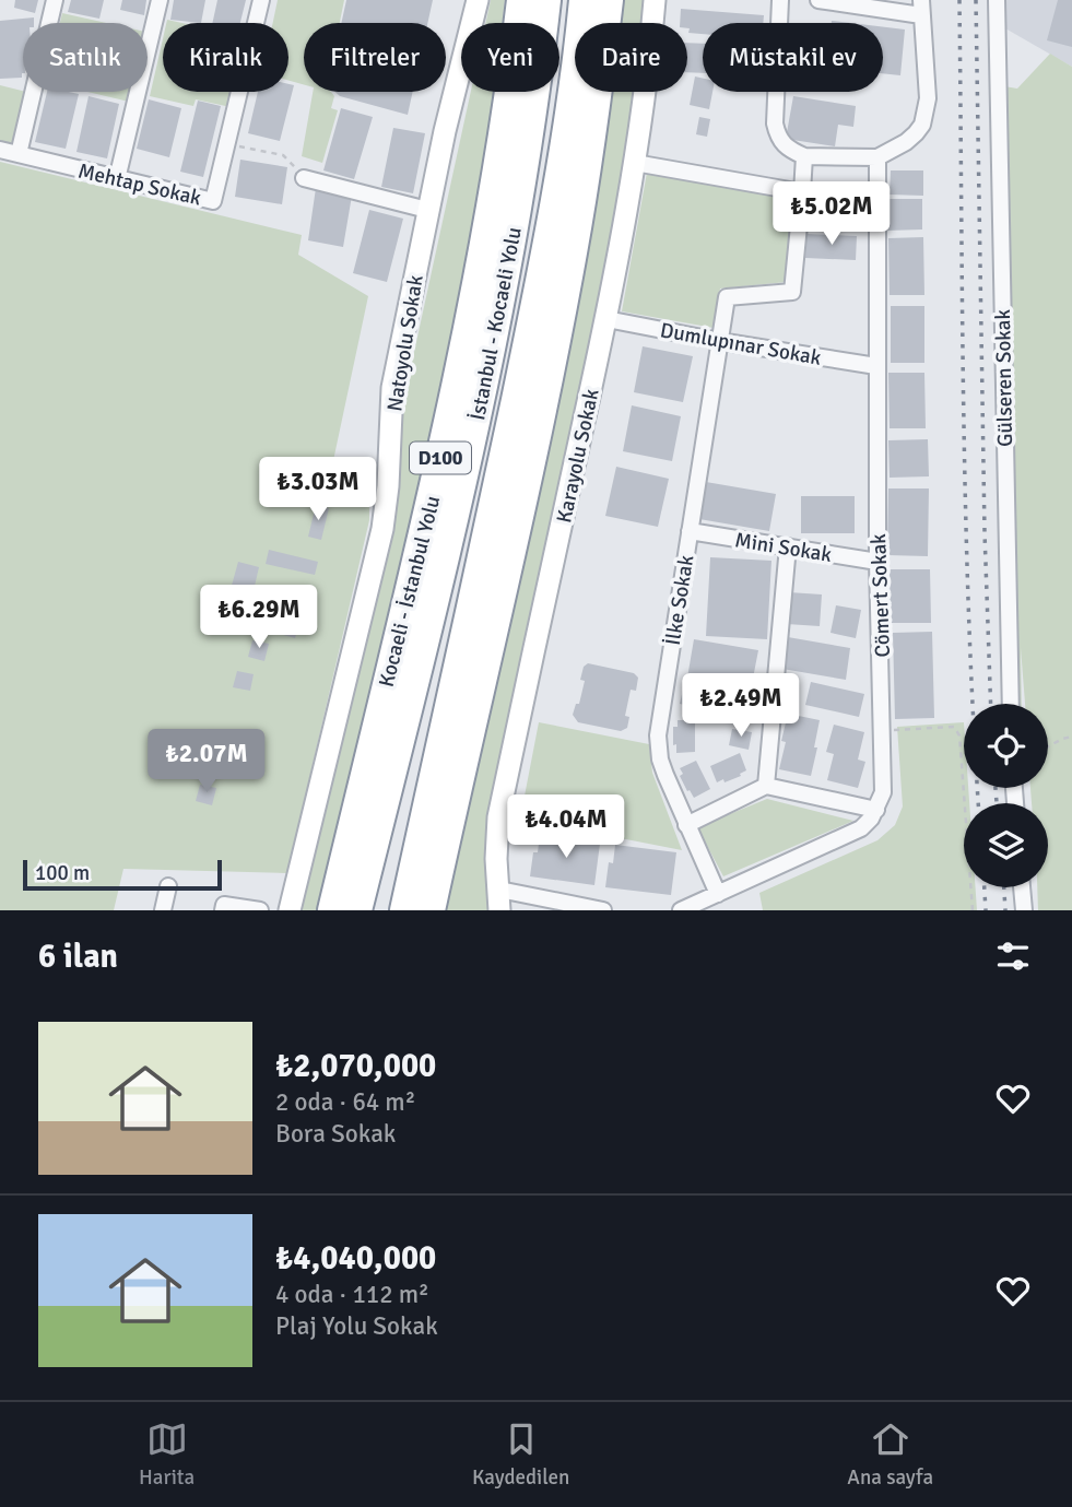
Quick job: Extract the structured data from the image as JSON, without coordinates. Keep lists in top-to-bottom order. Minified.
{"streets":{"highway":["İstanbul - Kocaeli Yolu","D100","Kocaeli - İstanbul Yolu"],"main road":["Natoyolu Sokak","Karayolu Sokak"],"street":["Mehtap Sokak","Dumlupınar Sokak","Gülseren Sokak","Mini Sokak","Cömert Sokak","İlke Sokak"]},"crossings":[["Dumlupınar Sokak","Karayolu Sokak"],["Dumlupınar Sokak","Cömert Sokak"],["Dumlupınar Sokak","İlke Sokak"],["Mini Sokak","Cömert Sokak"],["Mini Sokak","İlke Sokak"]],"scale_bar":"100 m","page":{"chip":["Satılık","Kiralık","Filtreler","Yeni","Daire","Müstakil ev"],"price":["₺5.02M","₺3.03M","₺6.29M","₺2.49M","₺2.07M","₺4.04M"],"scale":"100 m","heading":"6 ilan","list":[{"name":"₺2,070,000","note":"2 oda · 64 m² · Bora Sokak"},{"name":"₺4,040,000","note":"4 oda · 112 m² · Plaj Yolu Sokak"}],"tabs":["Harita","Kaydedilen","Ana sayfa"]}}
